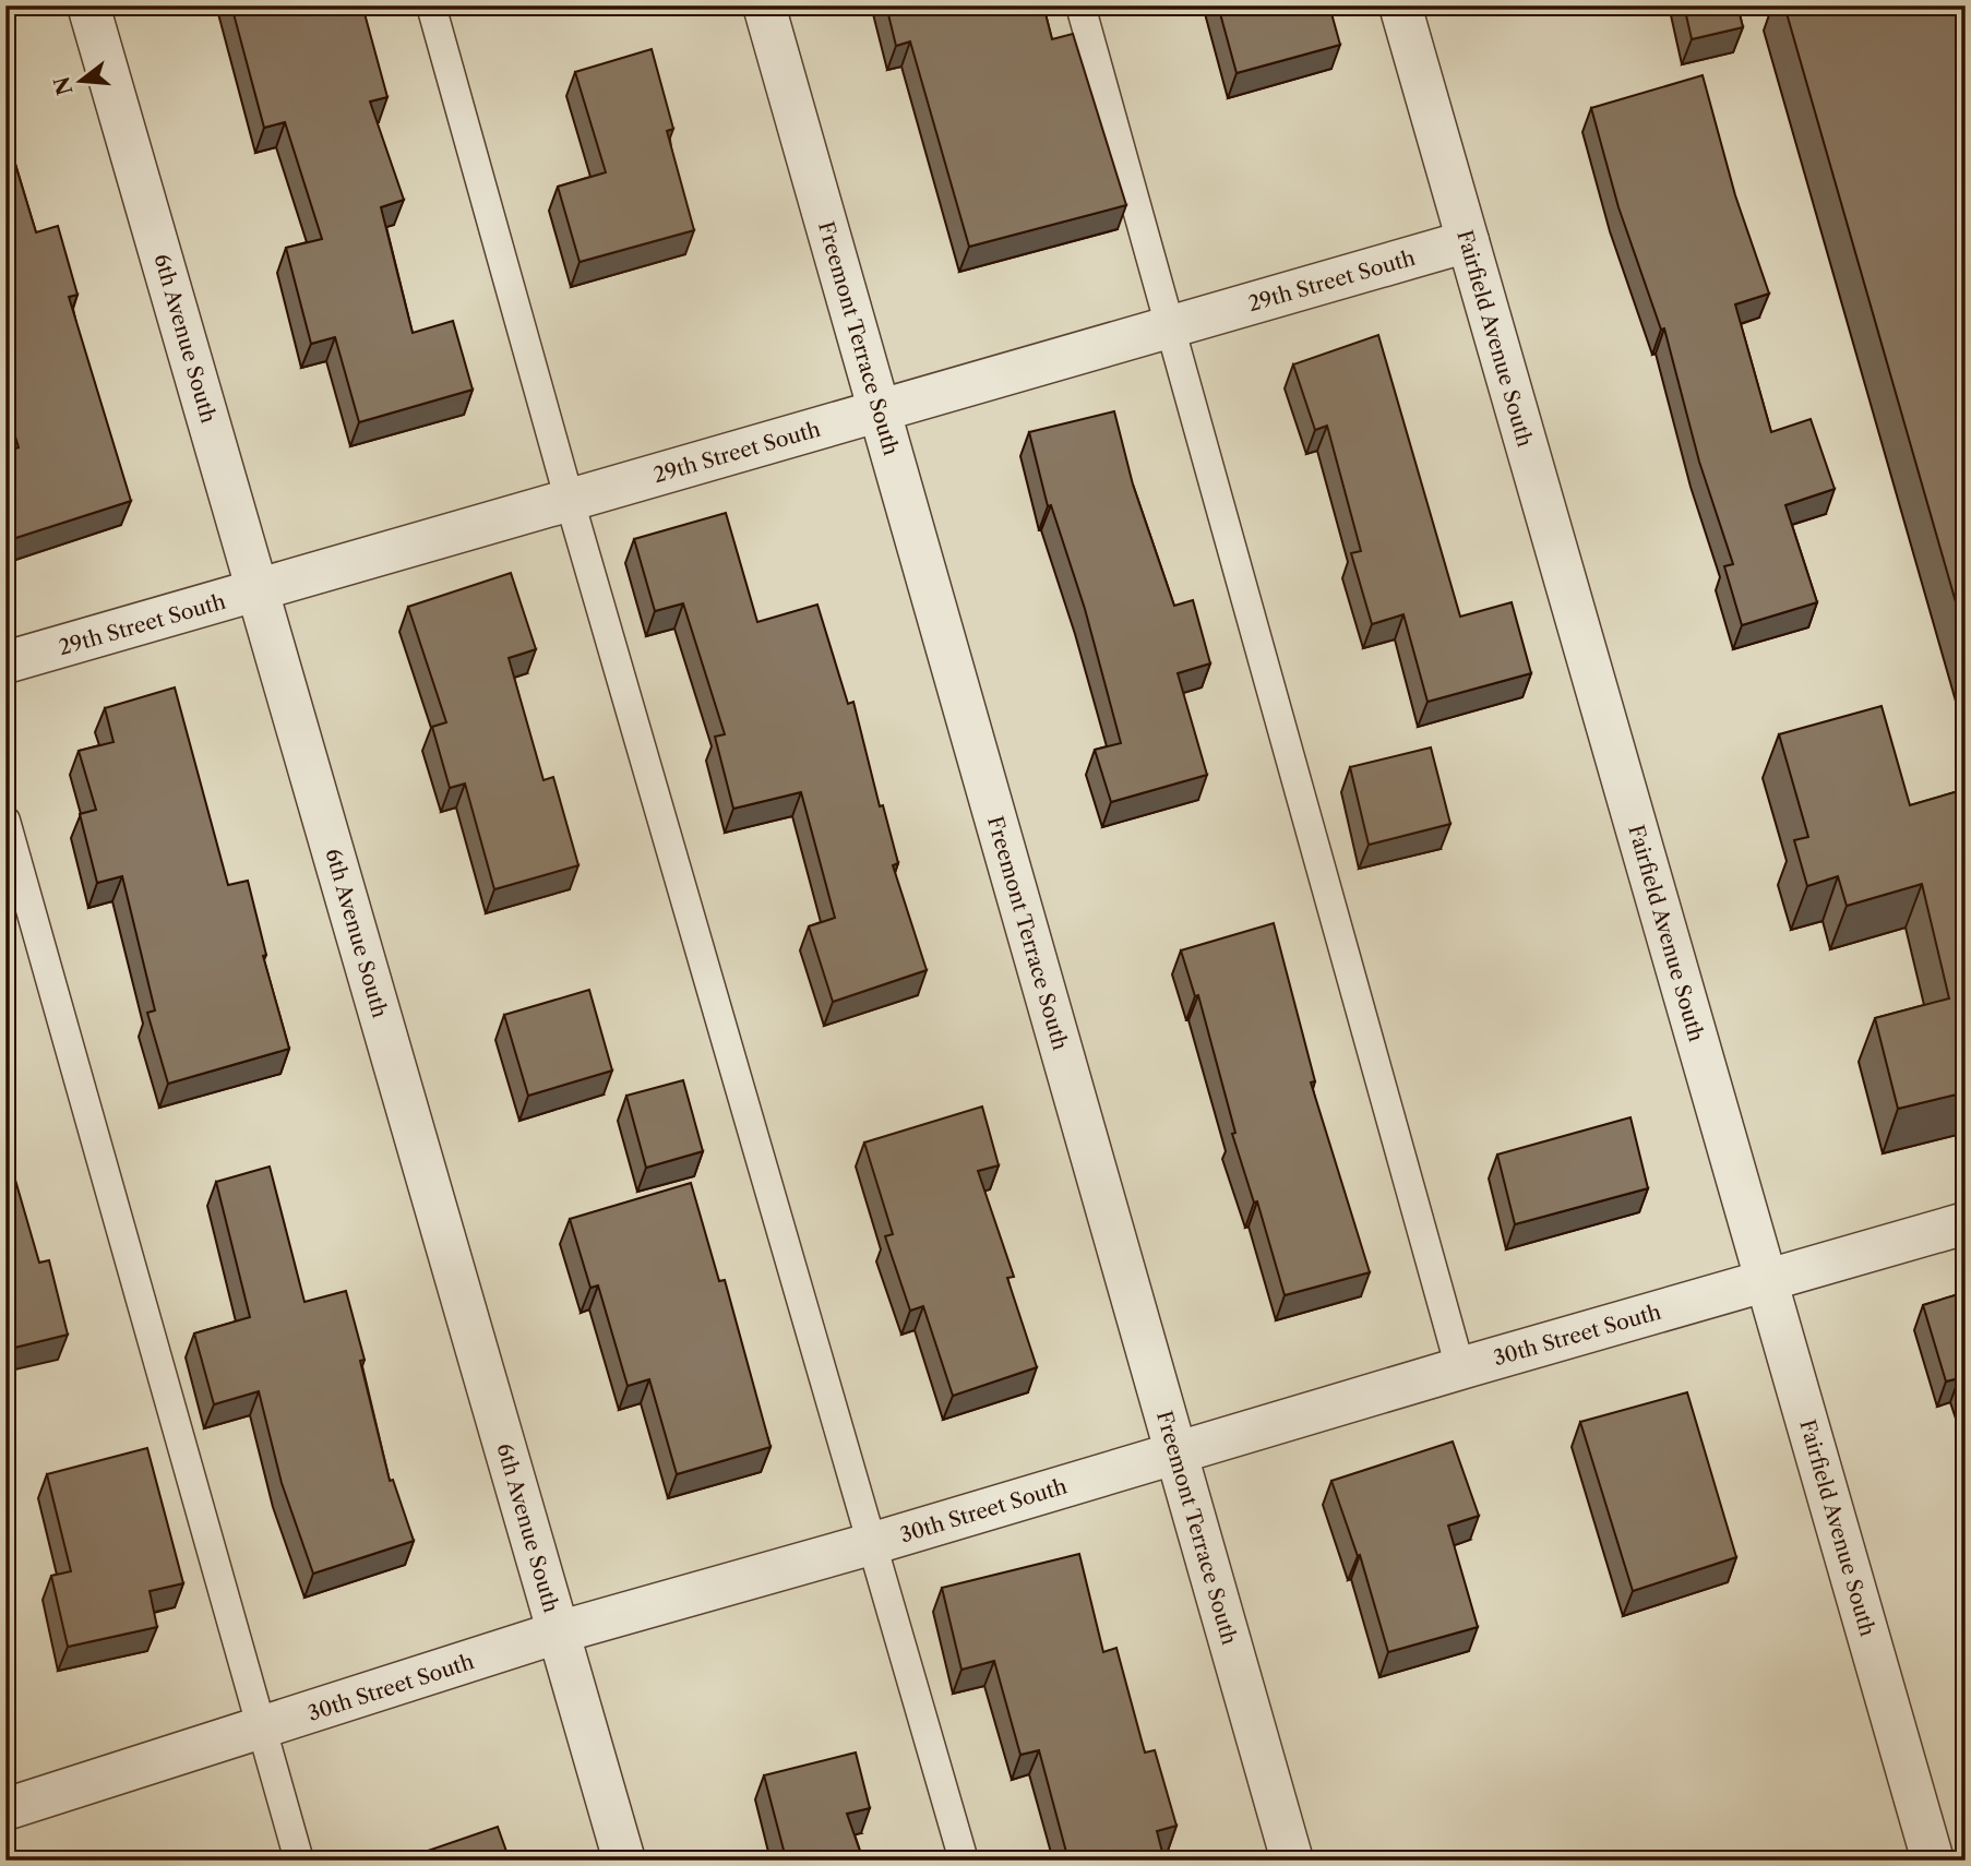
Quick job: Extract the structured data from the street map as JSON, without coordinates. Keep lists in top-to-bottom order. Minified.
{"streets":{"street":["29th Street South","6th Avenue South","Freemont Terrace South","Fairfield Avenue South","30th Street South"]},"crossings":[["29th Street South","6th Avenue South"],["29th Street South","Freemont Terrace South"],["29th Street South","Fairfield Avenue South"],["6th Avenue South","30th Street South"],["Freemont Terrace South","30th Street South"],["Fairfield Avenue South","30th Street South"]],"north":"left"}
